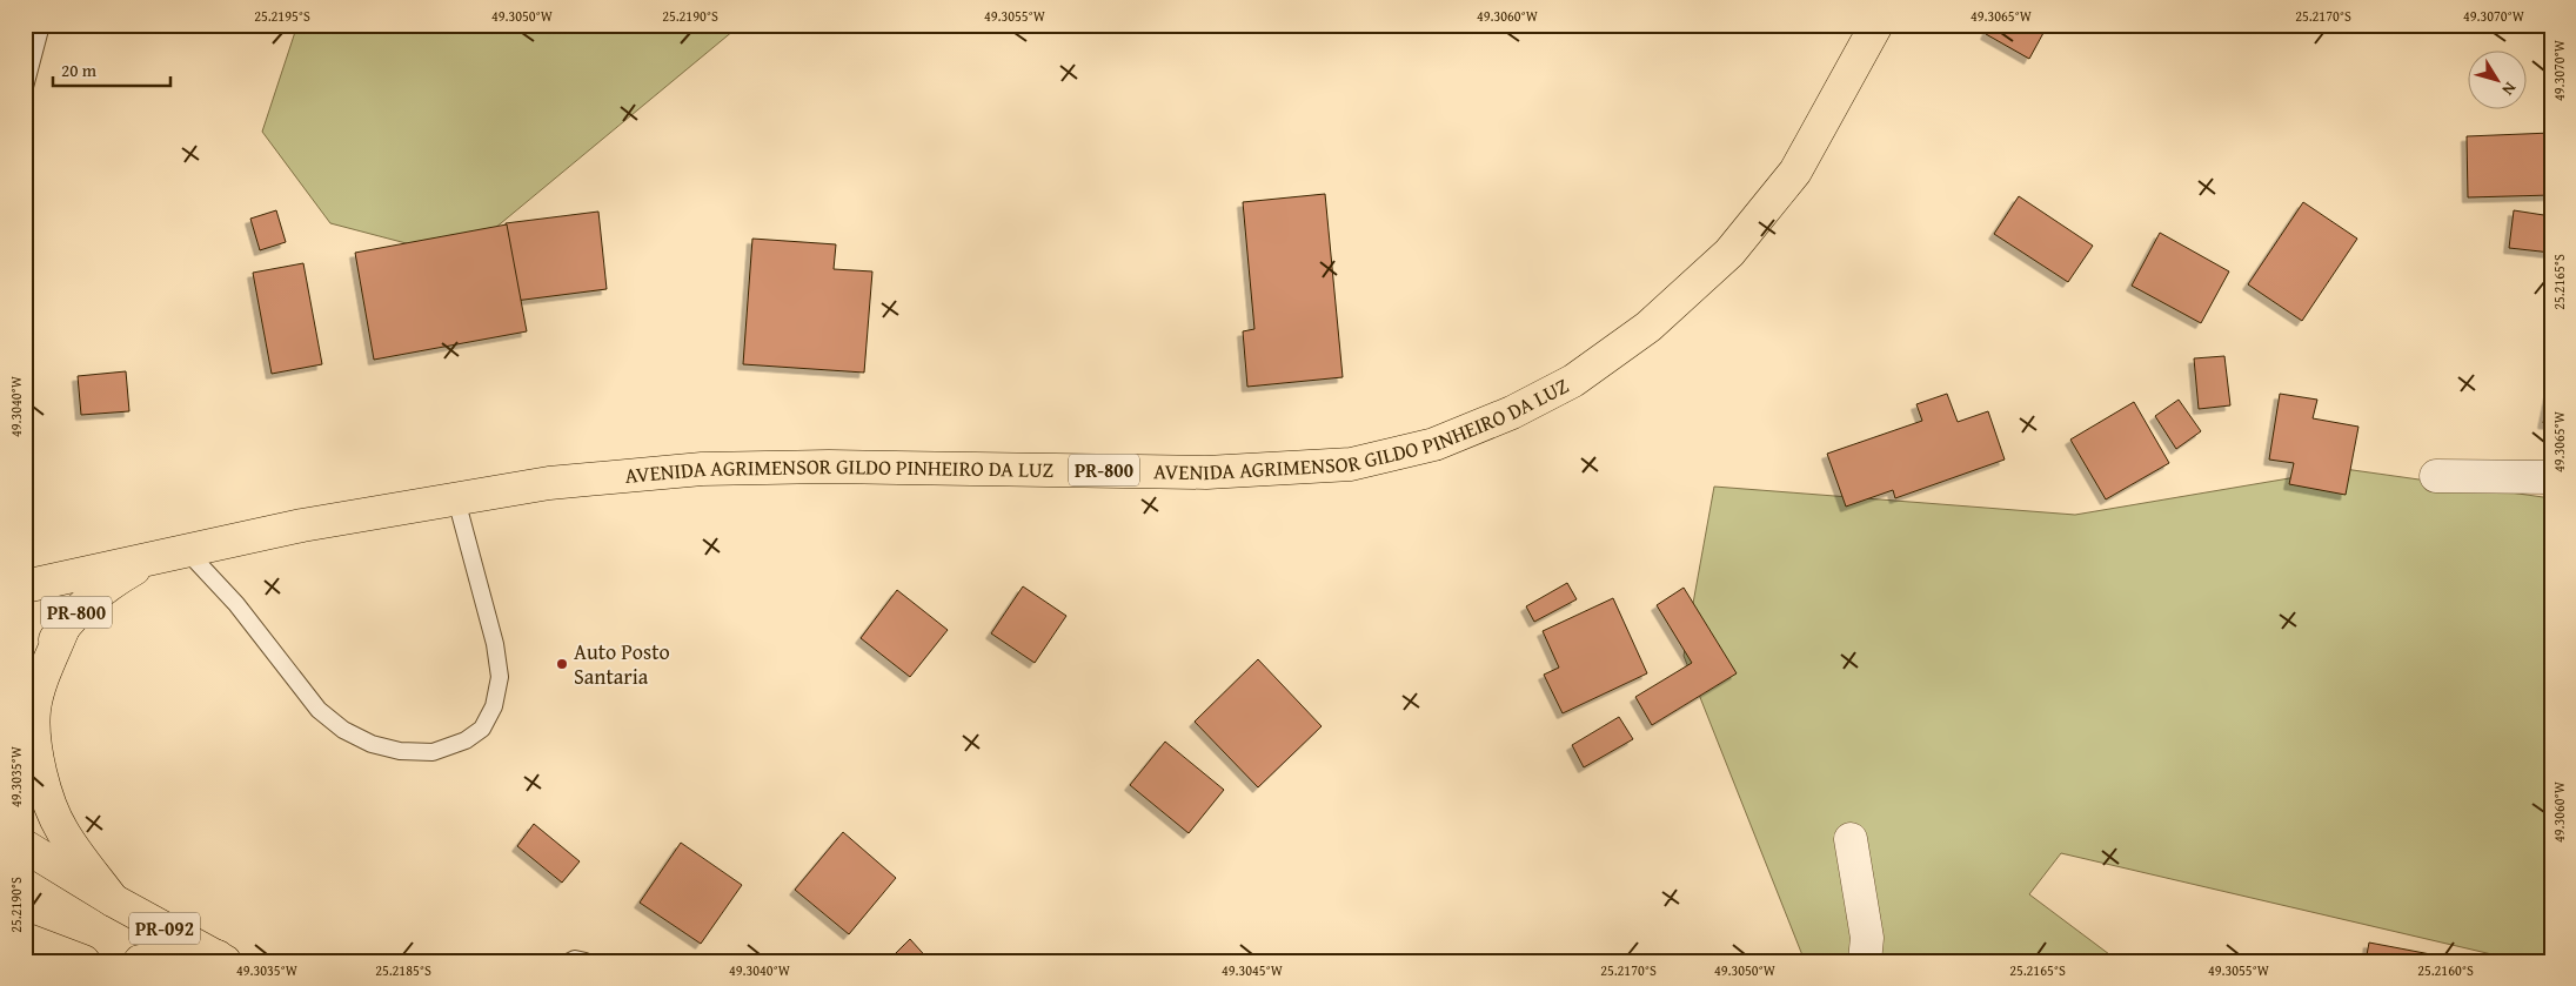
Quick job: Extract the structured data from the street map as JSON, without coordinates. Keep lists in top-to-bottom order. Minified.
{"streets":{"main road":["AVENIDA AGRIMENSOR GILDO PINHEIRO DA LUZ","PR-800","PR-092"]},"places":["Auto Posto Santaria"],"scale_bar":"20 m","north":"bottom right","coordinates":["25.2195°S","49.3050°W","25.2190°S","49.3055°W","49.3060°W","49.3065°W","25.2170°S","49.3070°W","25.2165°S","49.3040°W","49.3035°W","25.2185°S","49.3045°W","25.2160°S"]}
